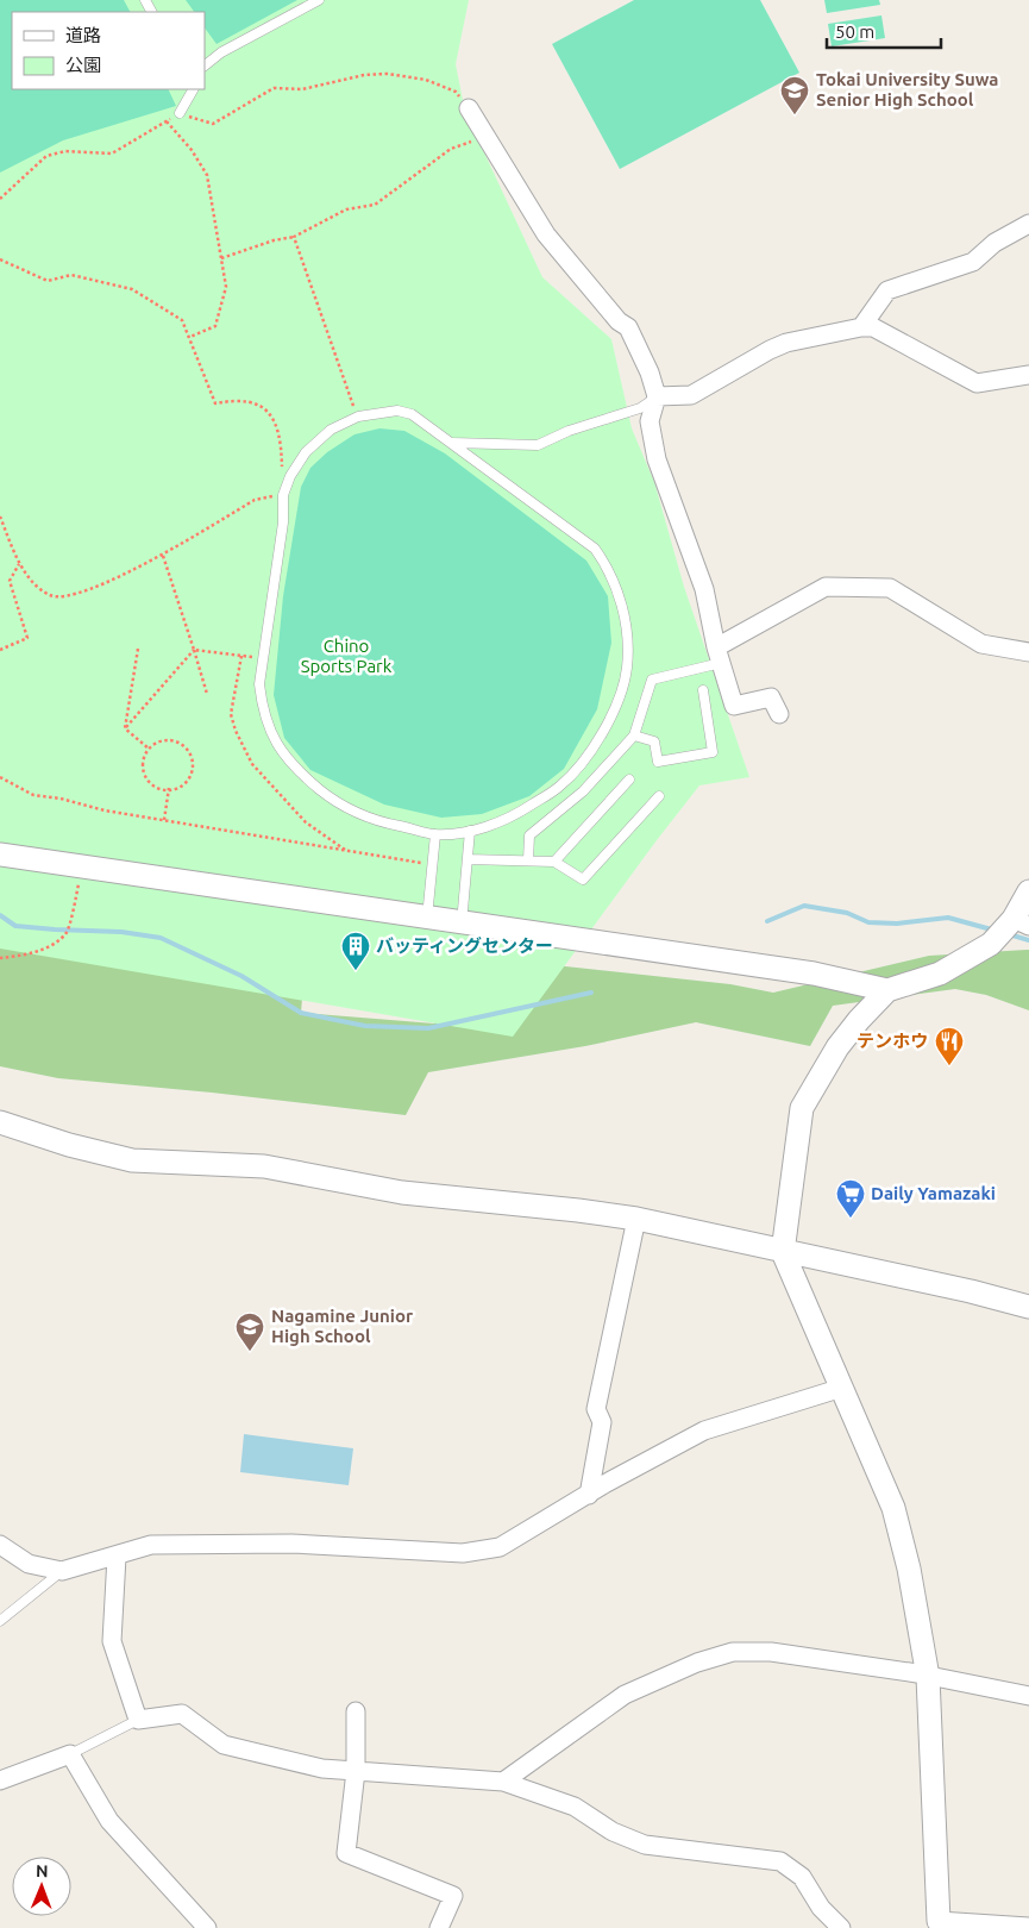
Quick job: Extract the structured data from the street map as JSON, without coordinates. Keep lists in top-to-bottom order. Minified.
{"parks":["Chino Sports Park"],"places":{"school or university":["Tokai University Suwa Senior High School","Nagamine Junior High School"],"building":["バッティングセンター"],"restaurant":["テンホウ"],"supermarket":["Daily Yamazaki"]},"legend":["道路","公園"],"scale_bar":"50 m","north":"top"}
